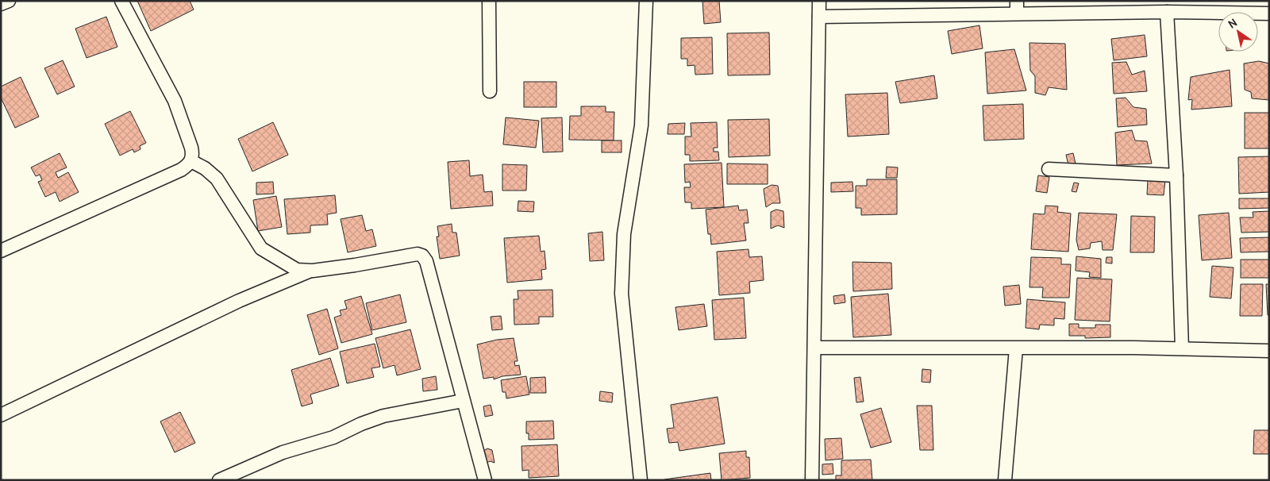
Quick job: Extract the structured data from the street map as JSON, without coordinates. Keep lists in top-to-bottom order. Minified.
{"north":"top left"}
